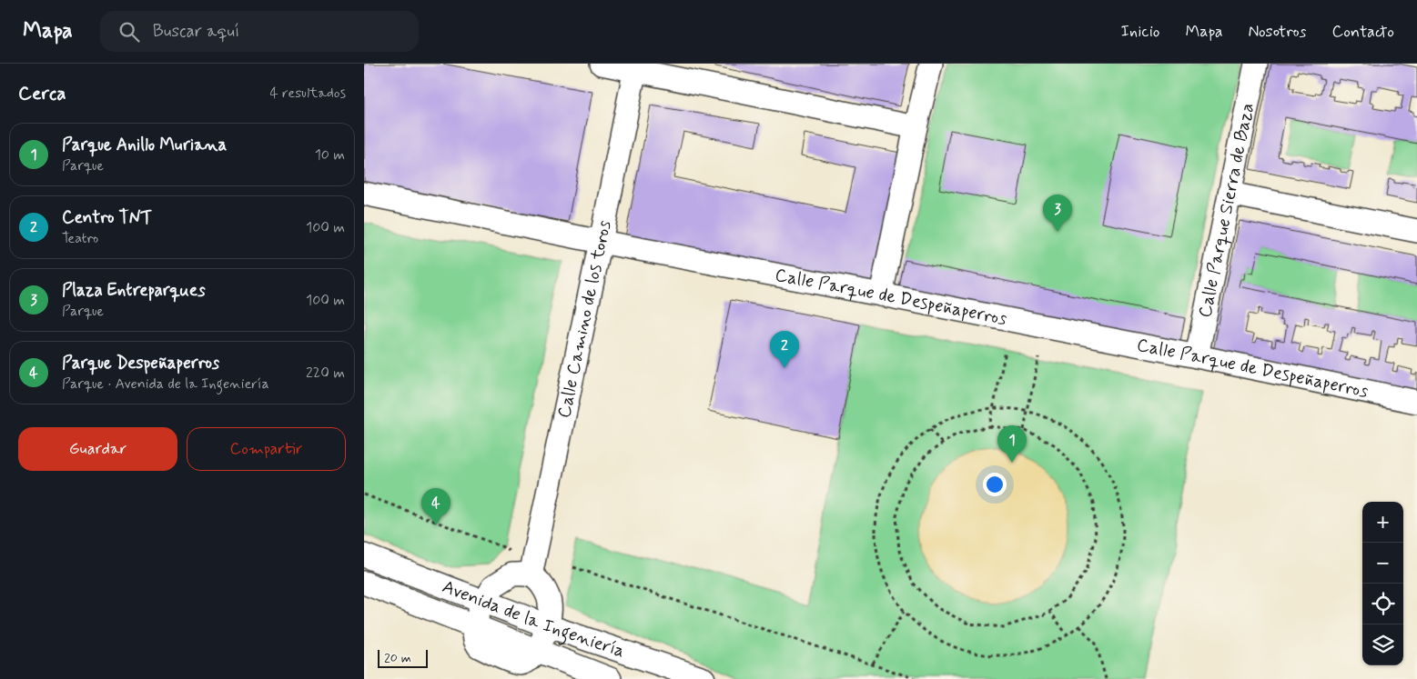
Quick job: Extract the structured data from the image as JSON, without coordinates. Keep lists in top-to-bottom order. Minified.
{"streets":{"street":["Calle Parque Sierra de Baza","Calle Parque de Despeñaperros","Calle Camino de los toros","Avenida de la Ingeniería"]},"crossings":[["Calle Parque Sierra de Baza","Calle Parque de Despeñaperros"],["Calle Parque de Despeñaperros","Calle Camino de los toros"]],"scale_bar":"20 m","page":{"header":"Mapa","search":"Buscar aquí","nav":["Inicio","Mapa","Nosotros","Contacto"],"heading":["Cerca","4 resultados"],"list":[{"mark":"1","name":"Parque Anillo Muriana","note":"Parque","value":"10 m"},{"mark":"2","name":"Centro TNT","note":"Teatro","value":"100 m"},{"mark":"3","name":"Plaza Entreparques","note":"Parque","value":"100 m"},{"mark":"4","name":"Parque Despeñaperros","note":"Parque · Avenida de la Ingeniería","value":"220 m"}],"pins":["3","2","1","4"],"buttons":["Guardar","Compartir"],"map_buttons":["+","−"],"scale":"20 m"}}
